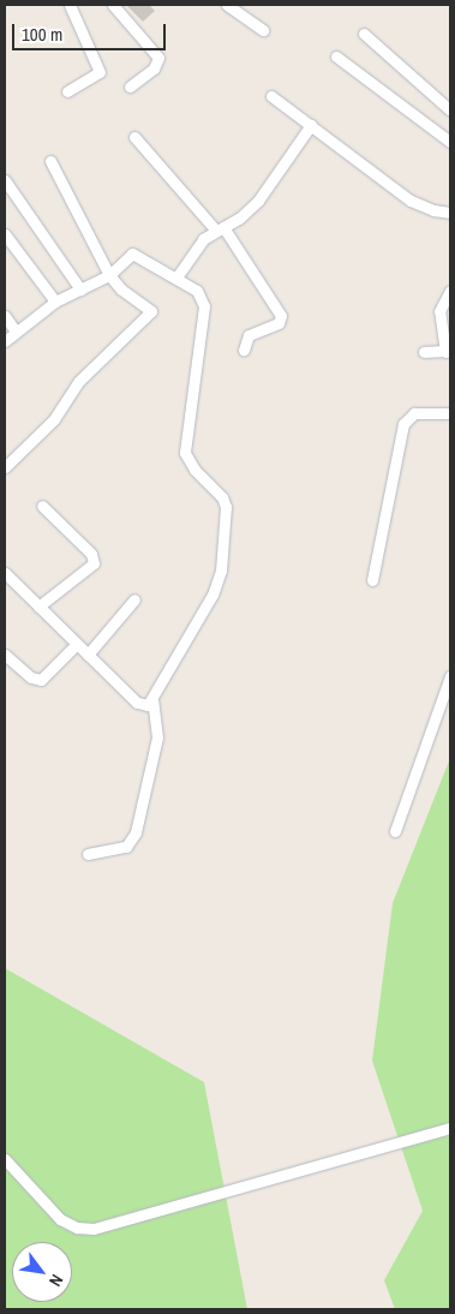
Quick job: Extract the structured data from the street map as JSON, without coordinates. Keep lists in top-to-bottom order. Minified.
{"scale_bar":"100 m","north":"bottom right"}
